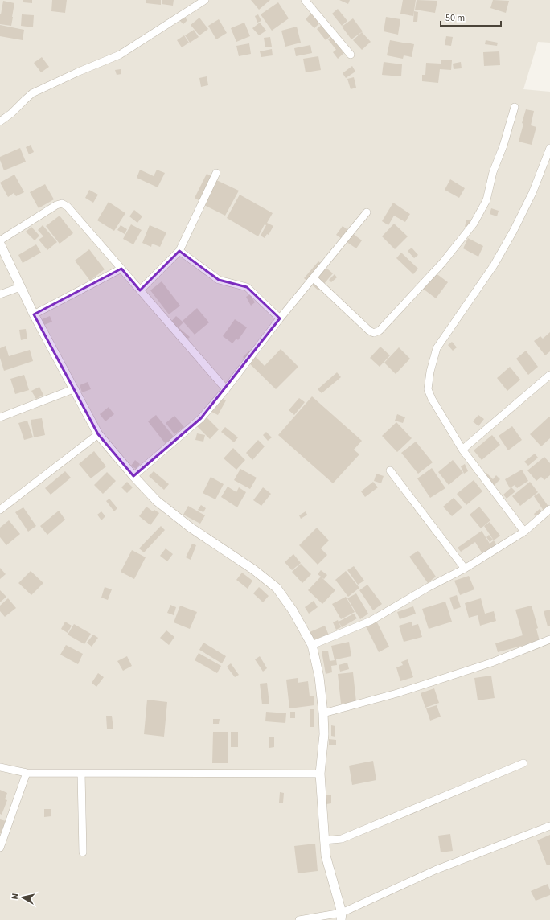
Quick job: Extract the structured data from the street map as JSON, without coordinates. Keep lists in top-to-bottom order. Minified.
{"scale_bar":"50 m","north":"left"}
